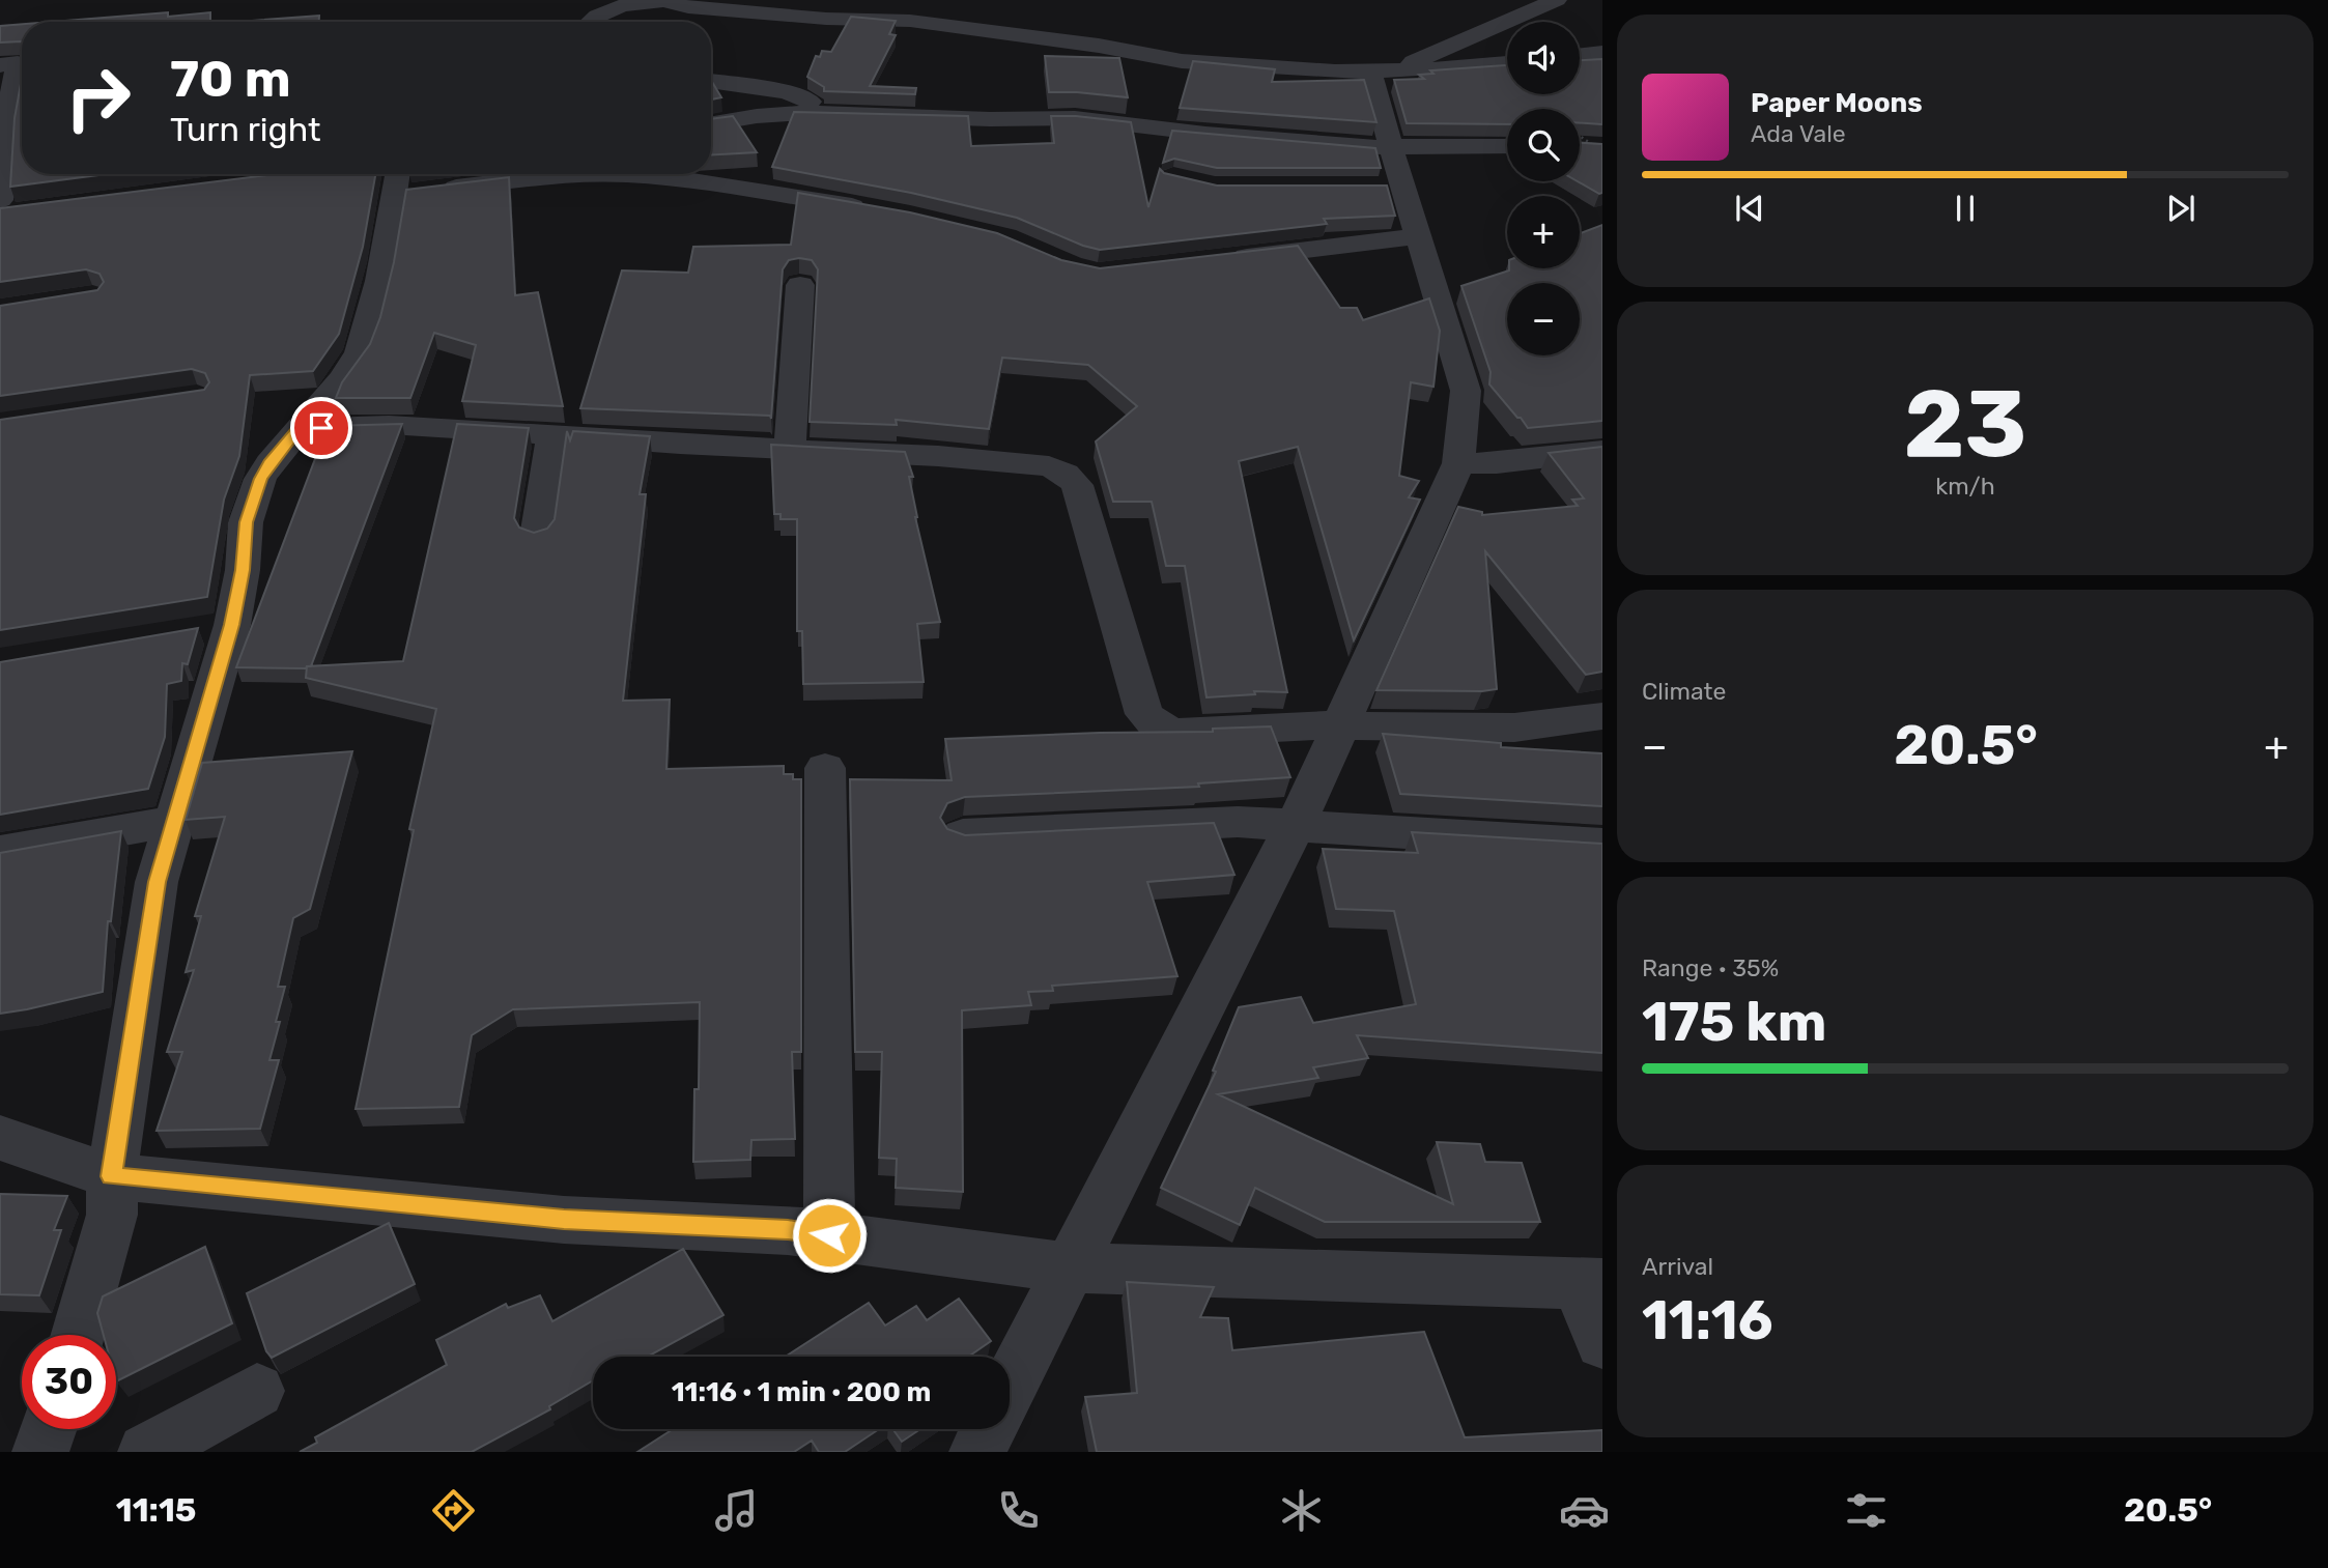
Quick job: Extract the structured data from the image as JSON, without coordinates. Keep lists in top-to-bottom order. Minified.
{"page":{"map_buttons":["+","−"],"turn":["70 m","Turn right"],"song":["Paper Moons","Ada Vale"],"tile":[["23","km/h"],"Climate",["Range · 35%","175 km"],["Arrival","11:16"]],"heat":["−","20.5°","+"],"limit":"30","trip":"11:16 · 1 min · 200 m","tabs":["11:15","20.5°"]}}
